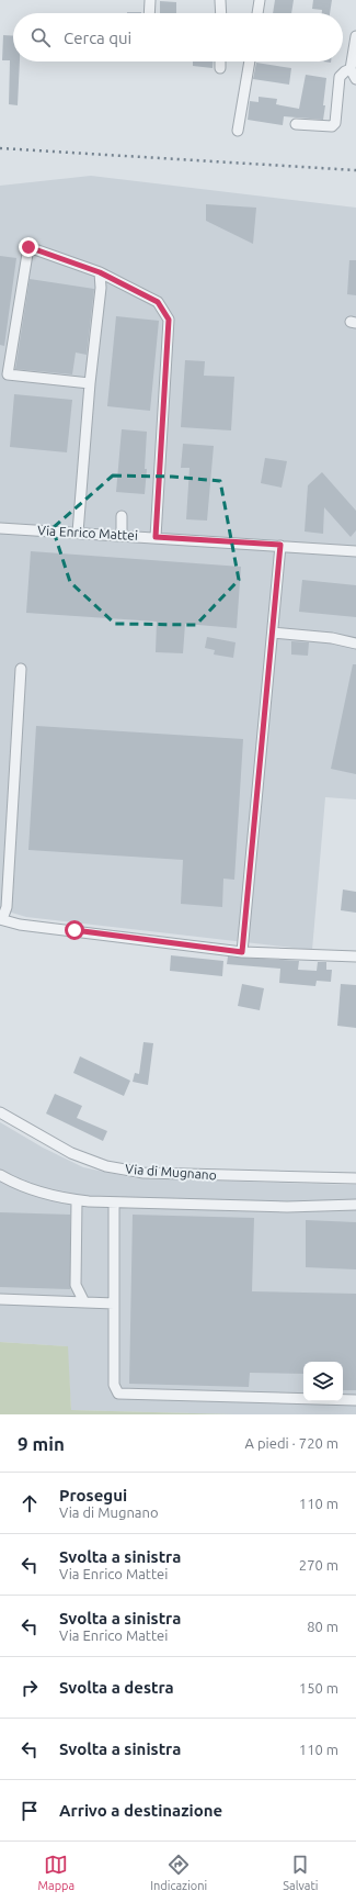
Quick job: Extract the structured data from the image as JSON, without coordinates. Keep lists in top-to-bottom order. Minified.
{"streets":{"street":["Via Enrico Mattei","Via di Mugnano"]},"page":{"search":"Cerca qui","heading":["9 min","A piedi · 720 m"],"list":[["Prosegui","Via di Mugnano","110 m"],["Svolta a sinistra","Via Enrico Mattei","270 m"],["Svolta a sinistra","Via Enrico Mattei","80 m"],["Svolta a destra","150 m"],["Svolta a sinistra","110 m"],"Arrivo a destinazione"],"nav":["Mappa","Indicazioni","Salvati"]}}
